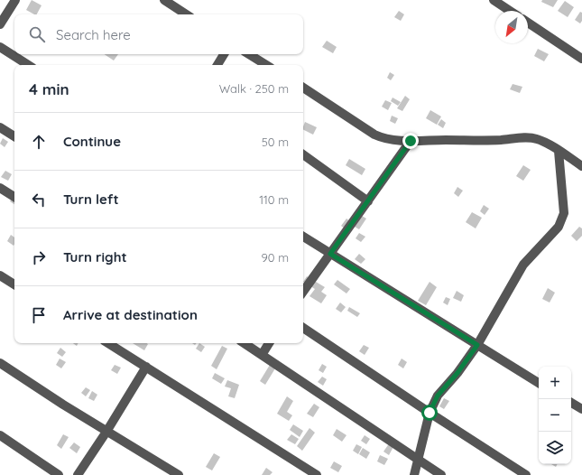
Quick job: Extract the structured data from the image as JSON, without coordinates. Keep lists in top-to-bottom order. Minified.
{"north":"bottom left","page":{"search":"Search here","heading":["4 min","Walk · 250 m"],"list":[["Continue","50 m"],["Turn left","110 m"],["Turn right","90 m"],"Arrive at destination"],"map_buttons":["+","−"]}}
